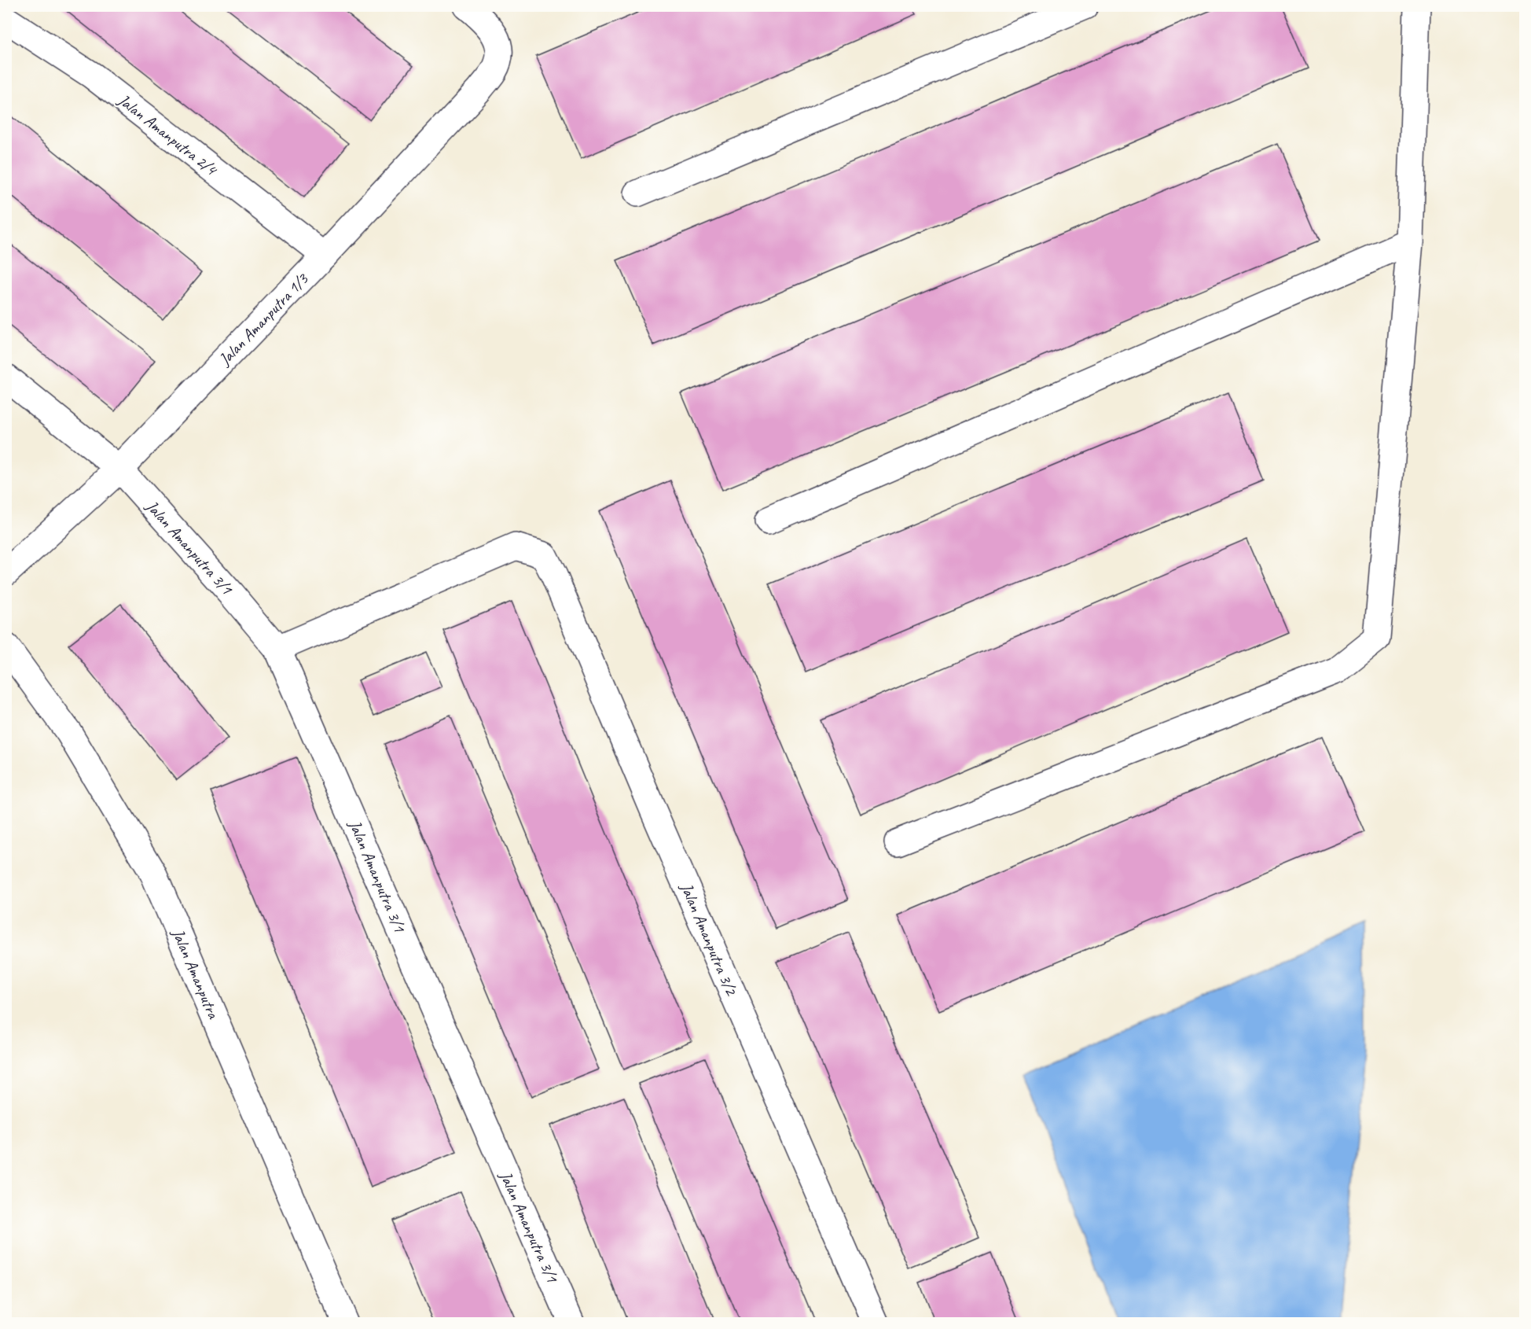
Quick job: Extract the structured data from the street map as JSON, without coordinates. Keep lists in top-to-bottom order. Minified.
{"streets":{"street":["Jalan Amanputra 2/4","Jalan Amanputra 1/3","Jalan Amanputra 3/1","Jalan Amanputra 3/2","Jalan Amanputra"]},"crossings":[["Jalan Amanputra 2/4","Jalan Amanputra 1/3"],["Jalan Amanputra 1/3","Jalan Amanputra 3/1"],["Jalan Amanputra 3/1","Jalan Amanputra 3/2"]]}
